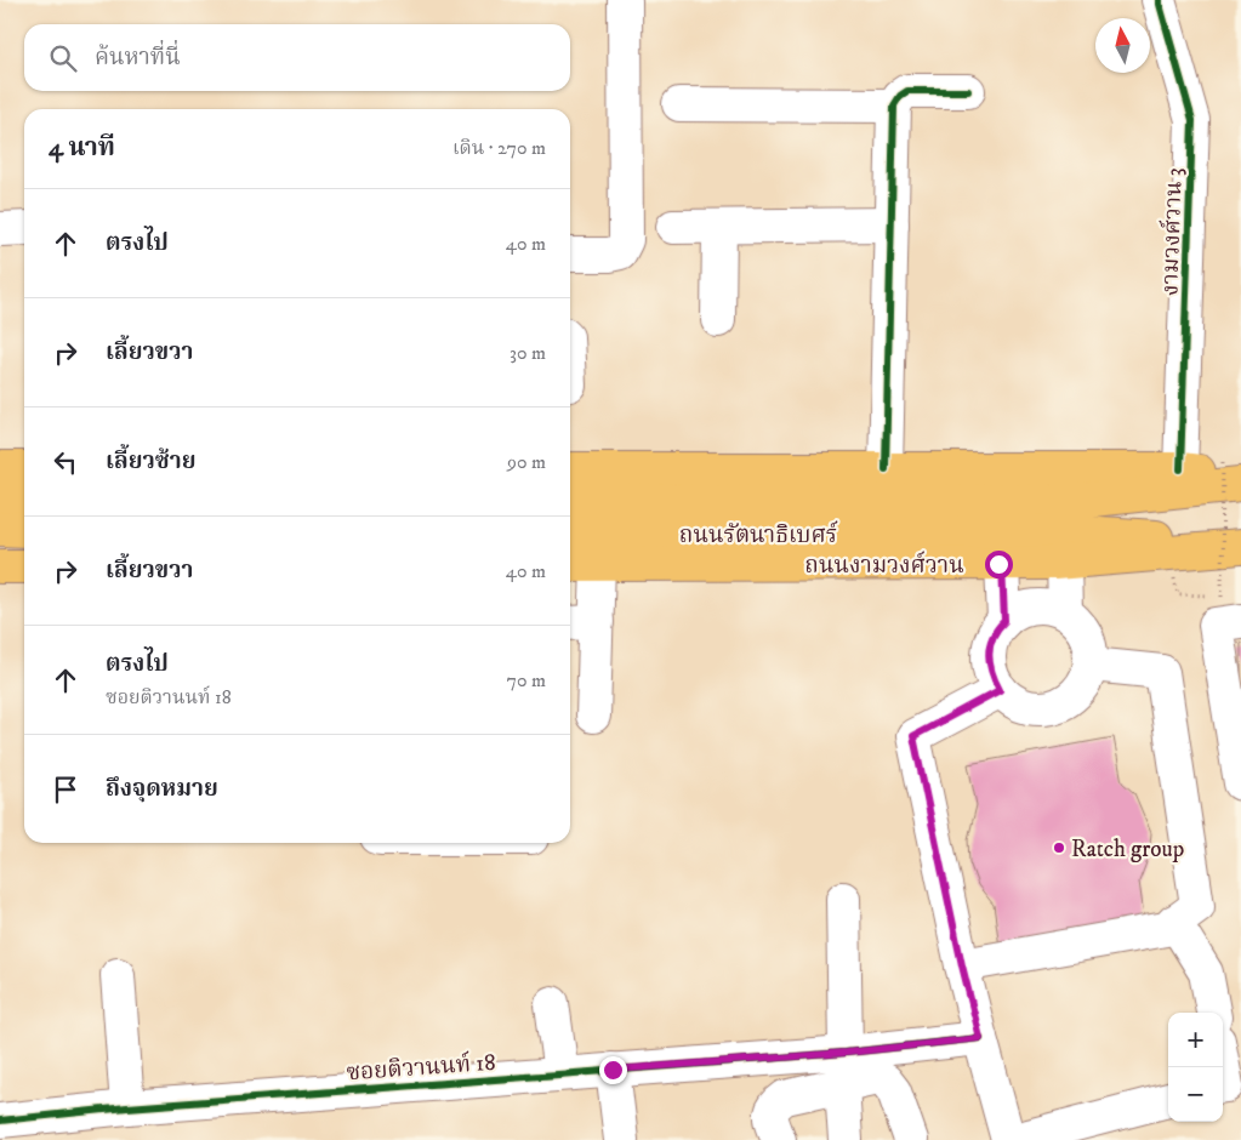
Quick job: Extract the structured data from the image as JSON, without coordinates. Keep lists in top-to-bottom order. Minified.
{"streets":{"main road":["ถนนรัตนาธิเบศร์","ถนนงามวงศ์วาน"],"street":["งามวงศ์วาน 3","ซอยติวานนท์ 18"]},"crossings":[["ถนนรัตนาธิเบศร์","ถนนงามวงศ์วาน"]],"places":["Ratch group"],"north":"top","page":{"search":"ค้นหาที่นี่","heading":["4 นาที","เดิน · 270 m"],"list":[["ตรงไป","40 m"],["เลี้ยวขวา","30 m"],["เลี้ยวซ้าย","90 m"],["เลี้ยวขวา","40 m"],["ตรงไป","ซอยติวานนท์ 18","70 m"],"ถึงจุดหมาย"],"map_buttons":["+","−"]}}
